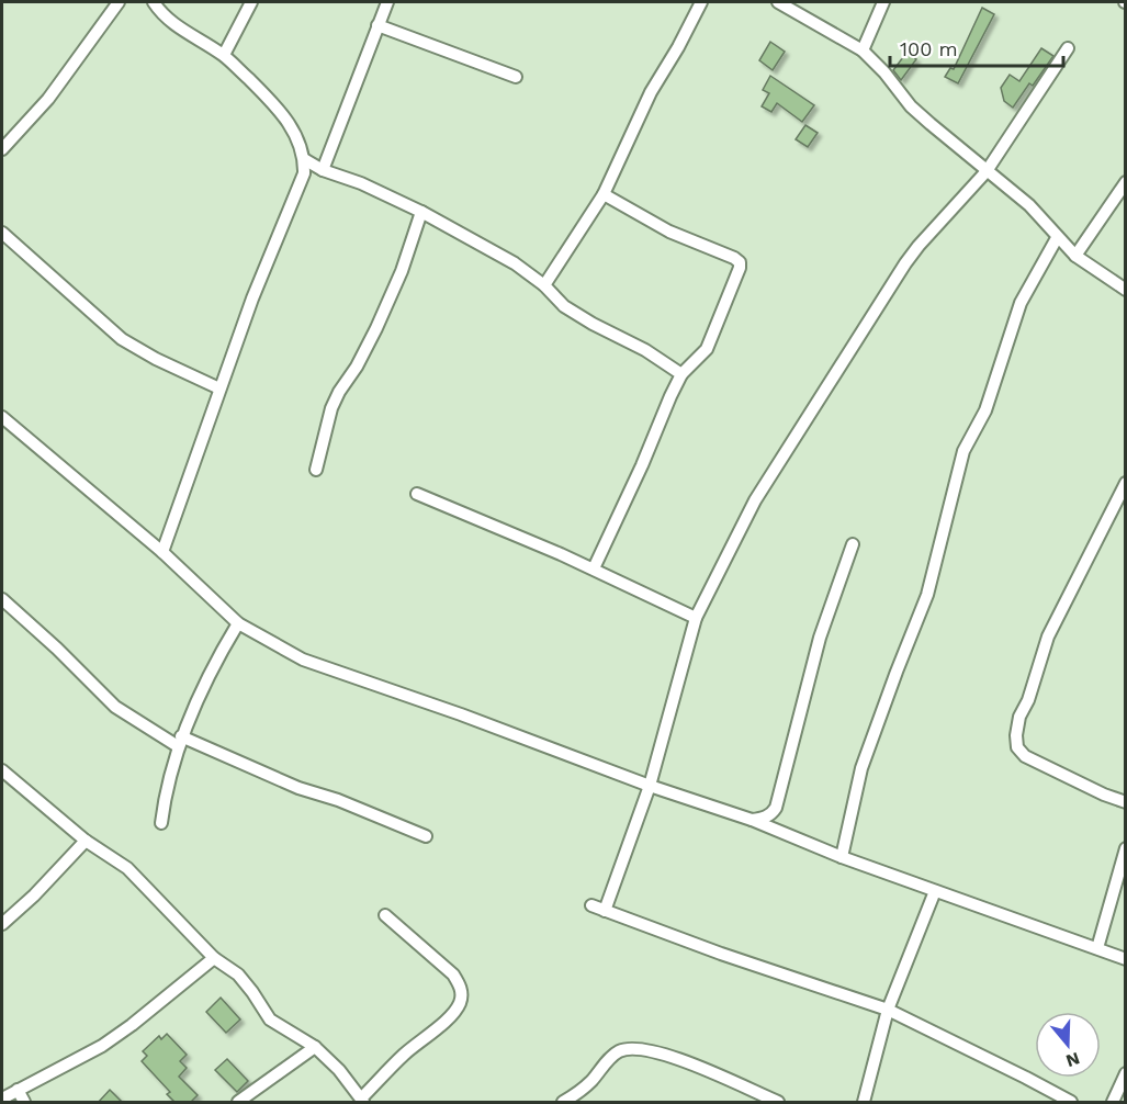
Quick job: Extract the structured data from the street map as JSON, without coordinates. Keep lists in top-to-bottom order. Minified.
{"scale_bar":"100 m","north":"bottom"}
